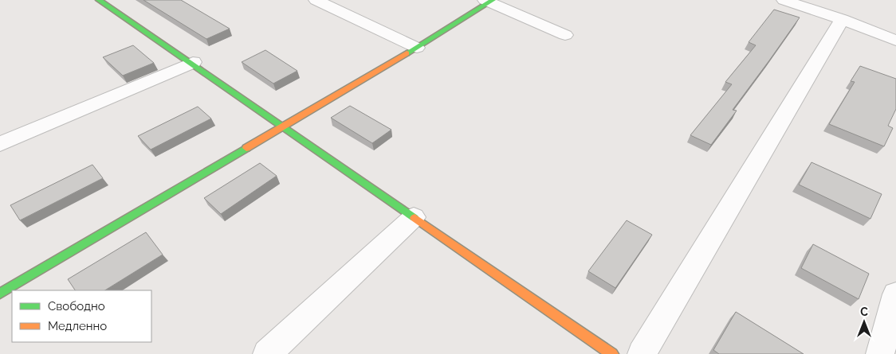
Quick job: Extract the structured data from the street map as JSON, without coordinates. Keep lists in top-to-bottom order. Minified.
{"legend":["Свободно","Медленно"],"north":"top"}
